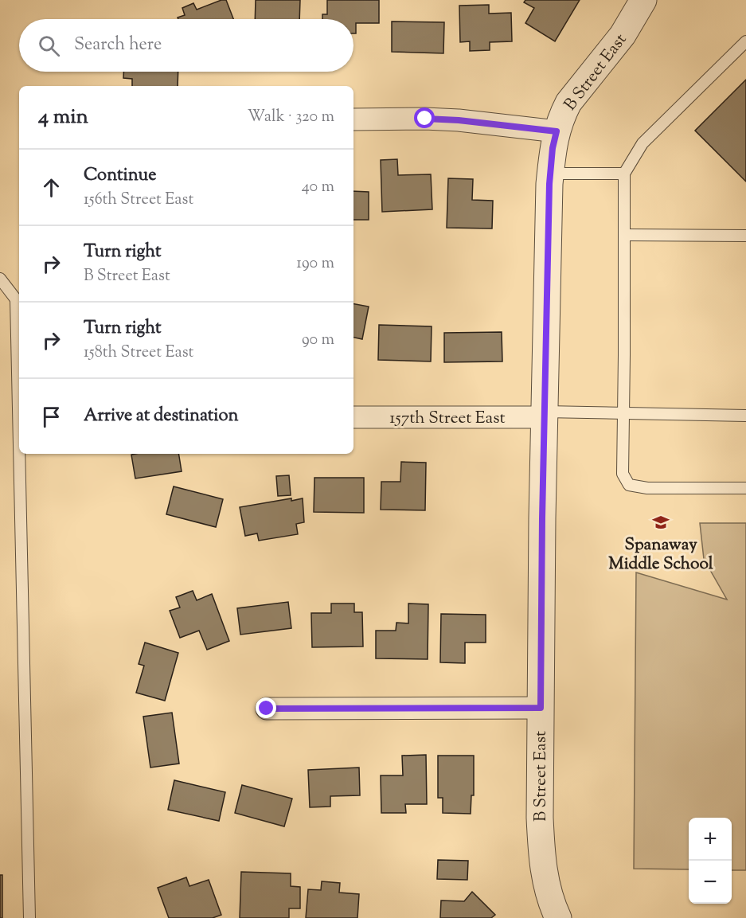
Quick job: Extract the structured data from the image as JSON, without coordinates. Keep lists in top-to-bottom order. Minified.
{"streets":{"street":["B Street East","157th Street East"]},"crossings":[["B Street East","157th Street East"]],"places":{"school or university":["Spanaway Middle School"]},"page":{"search":"Search here","heading":["4 min","Walk · 320 m"],"list":[["Continue","156th Street East","40 m"],["Turn right","B Street East","190 m"],["Turn right","158th Street East","90 m"],"Arrive at destination"],"map_buttons":["+","−"]}}
